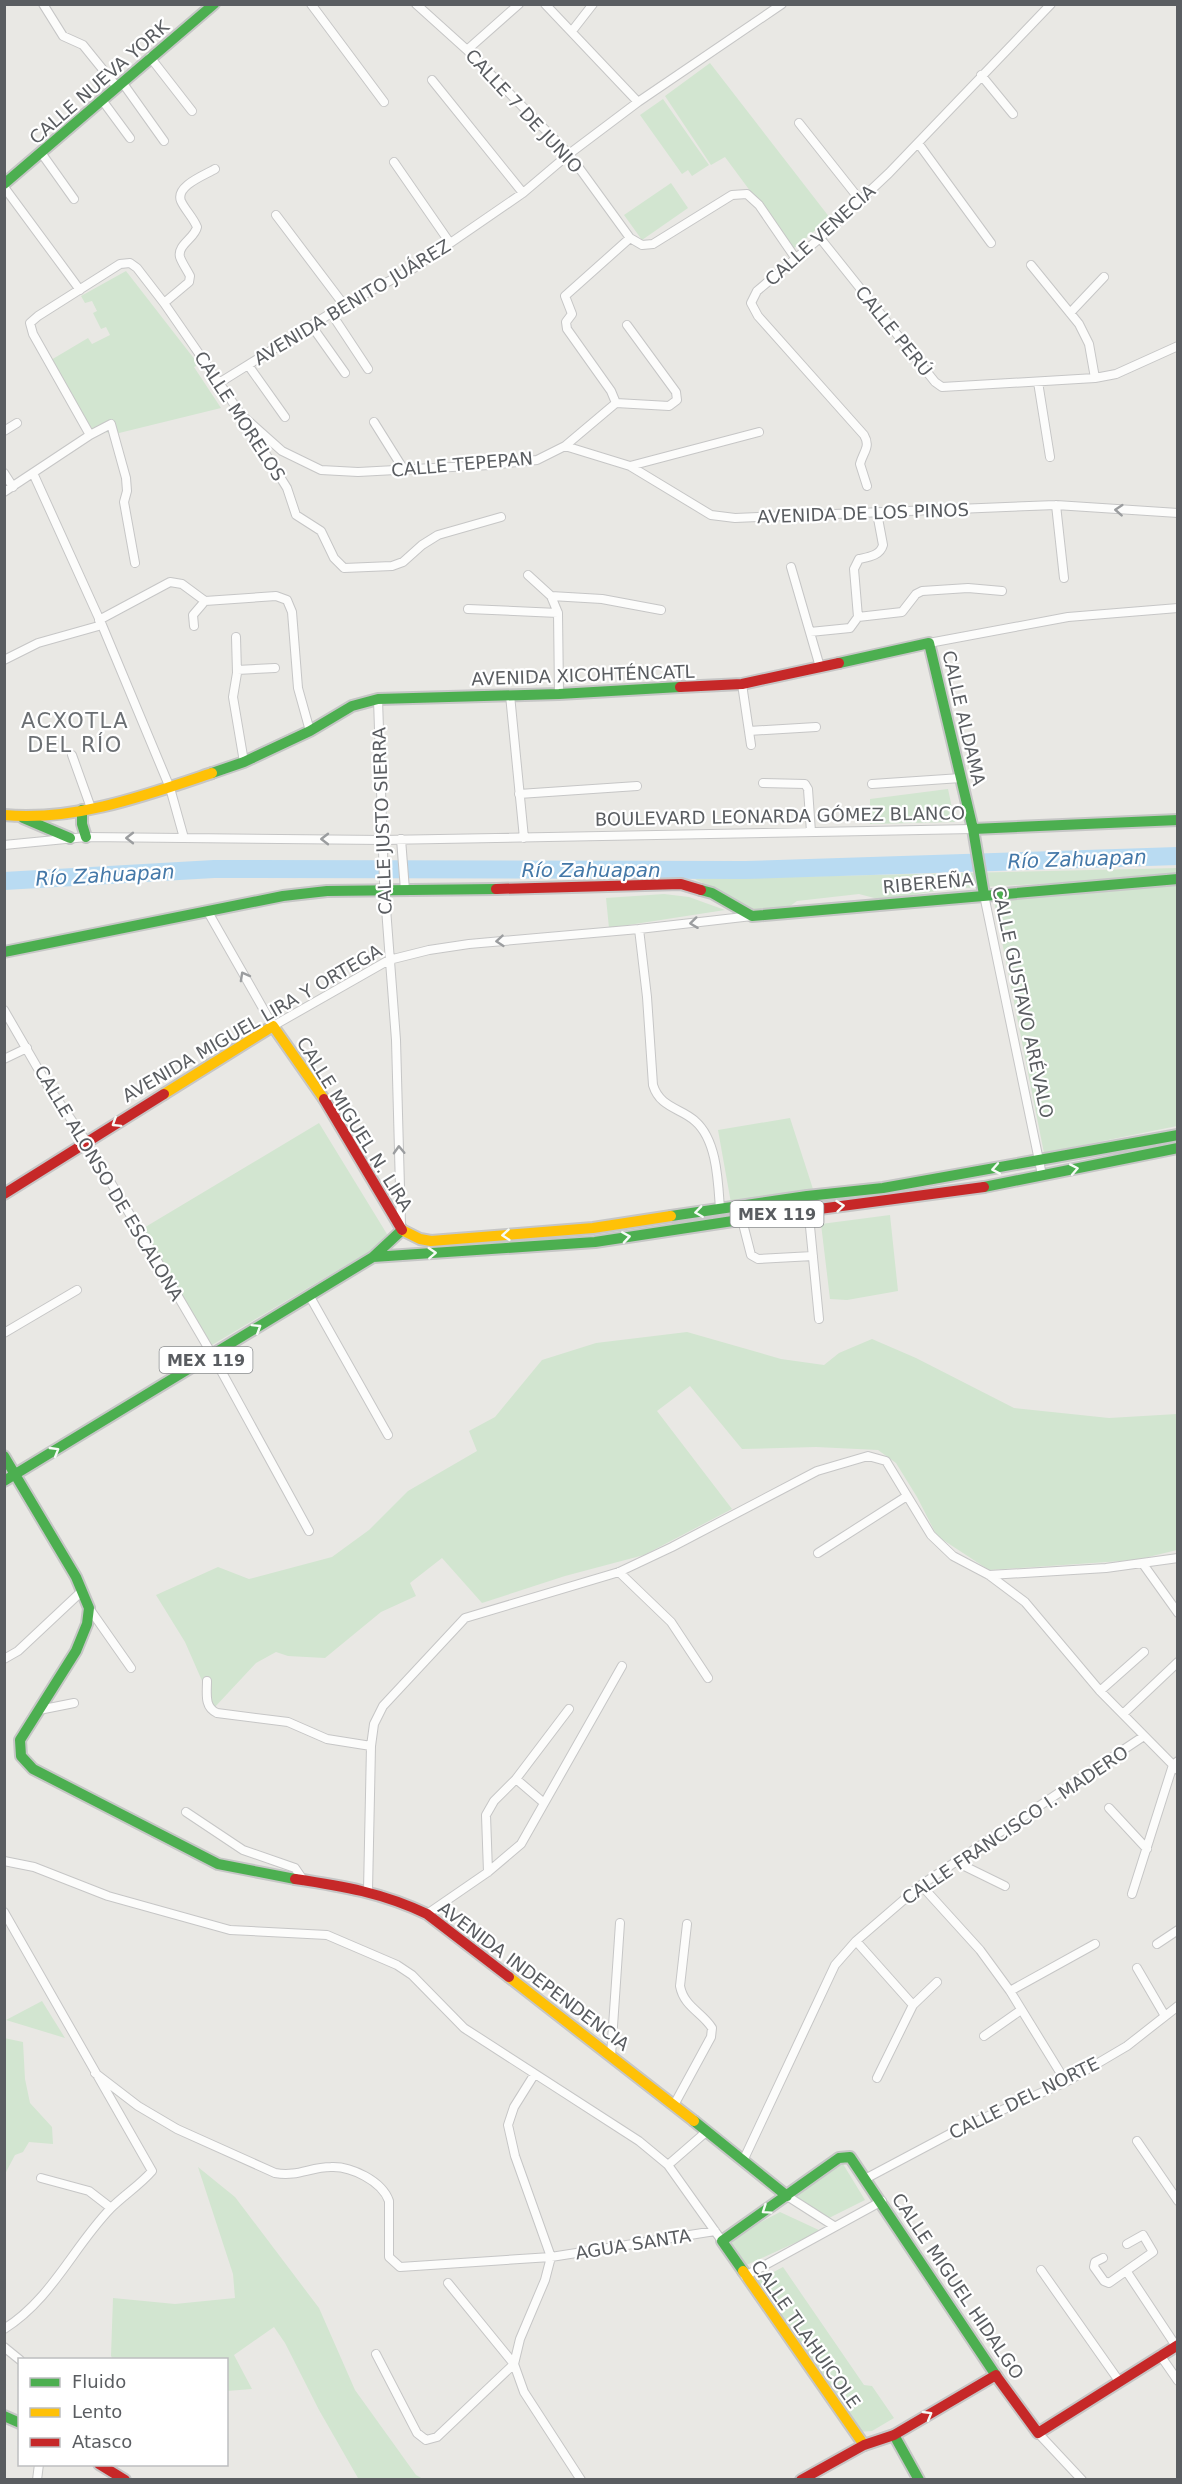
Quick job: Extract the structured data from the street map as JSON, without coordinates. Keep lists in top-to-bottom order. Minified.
{"streets":{"street":["CALLE NUEVA YORK","CALLE 7 DE JUNIO","CALLE VENECIA","AVENIDA BENITO JUÁREZ","CALLE PERÚ","CALLE MORELOS","CALLE TEPEPAN","AVENIDA DE LOS PINOS","AVENIDA XICOHTÉNCATL","CALLE ALDAMA","BOULEVARD LEONARDA GÓMEZ BLANCO","CALLE JUSTO SIERRA","RIBEREÑA","CALLE GUSTAVO ARÉVALO","AVENIDA MIGUEL LIRA Y ORTEGA","CALLE MIGUEL N. LIRA","CALLE ALONSO DE ESCALONA","MEX 119","CALLE FRANCISCO I. MADERO","AVENIDA INDEPENDENCIA","CALLE DEL NORTE","AGUA SANTA","CALLE MIGUEL HIDALGO","CALLE TLAHUICOLE"]},"crossings":[["CALLE 7 DE JUNIO","CALLE VENECIA"],["CALLE 7 DE JUNIO","AVENIDA BENITO JUÁREZ"],["CALLE VENECIA","CALLE PERÚ"],["AVENIDA BENITO JUÁREZ","CALLE MORELOS"],["CALLE MORELOS","CALLE TEPEPAN"],["CALLE TEPEPAN","AVENIDA DE LOS PINOS"],["AVENIDA XICOHTÉNCATL","CALLE ALDAMA"],["AVENIDA XICOHTÉNCATL","CALLE JUSTO SIERRA"],["CALLE ALDAMA","BOULEVARD LEONARDA GÓMEZ BLANCO"],["CALLE ALDAMA","CALLE GUSTAVO ARÉVALO"],["BOULEVARD LEONARDA GÓMEZ BLANCO","CALLE JUSTO SIERRA"],["BOULEVARD LEONARDA GÓMEZ BLANCO","CALLE GUSTAVO ARÉVALO"],["CALLE JUSTO SIERRA","AVENIDA MIGUEL LIRA Y ORTEGA"],["CALLE JUSTO SIERRA","CALLE MIGUEL N. LIRA"],["CALLE JUSTO SIERRA","MEX 119"],["RIBEREÑA","CALLE GUSTAVO ARÉVALO"],["RIBEREÑA","AVENIDA MIGUEL LIRA Y ORTEGA"],["CALLE GUSTAVO ARÉVALO","MEX 119"],["AVENIDA MIGUEL LIRA Y ORTEGA","CALLE MIGUEL N. LIRA"],["AVENIDA MIGUEL LIRA Y ORTEGA","CALLE ALONSO DE ESCALONA"],["CALLE MIGUEL N. LIRA","MEX 119"],["CALLE ALONSO DE ESCALONA","MEX 119"],["CALLE FRANCISCO I. MADERO","AVENIDA INDEPENDENCIA"],["AVENIDA INDEPENDENCIA","CALLE MIGUEL HIDALGO"],["CALLE DEL NORTE","CALLE MIGUEL HIDALGO"]],"one_way":["CALLE JUSTO SIERRA","CALLE MIGUEL N. LIRA"],"districts":["ACXOTLA DEL RÍO"],"water":["Río Zahuapan"],"legend":["Fluido","Lento","Atasco"]}
